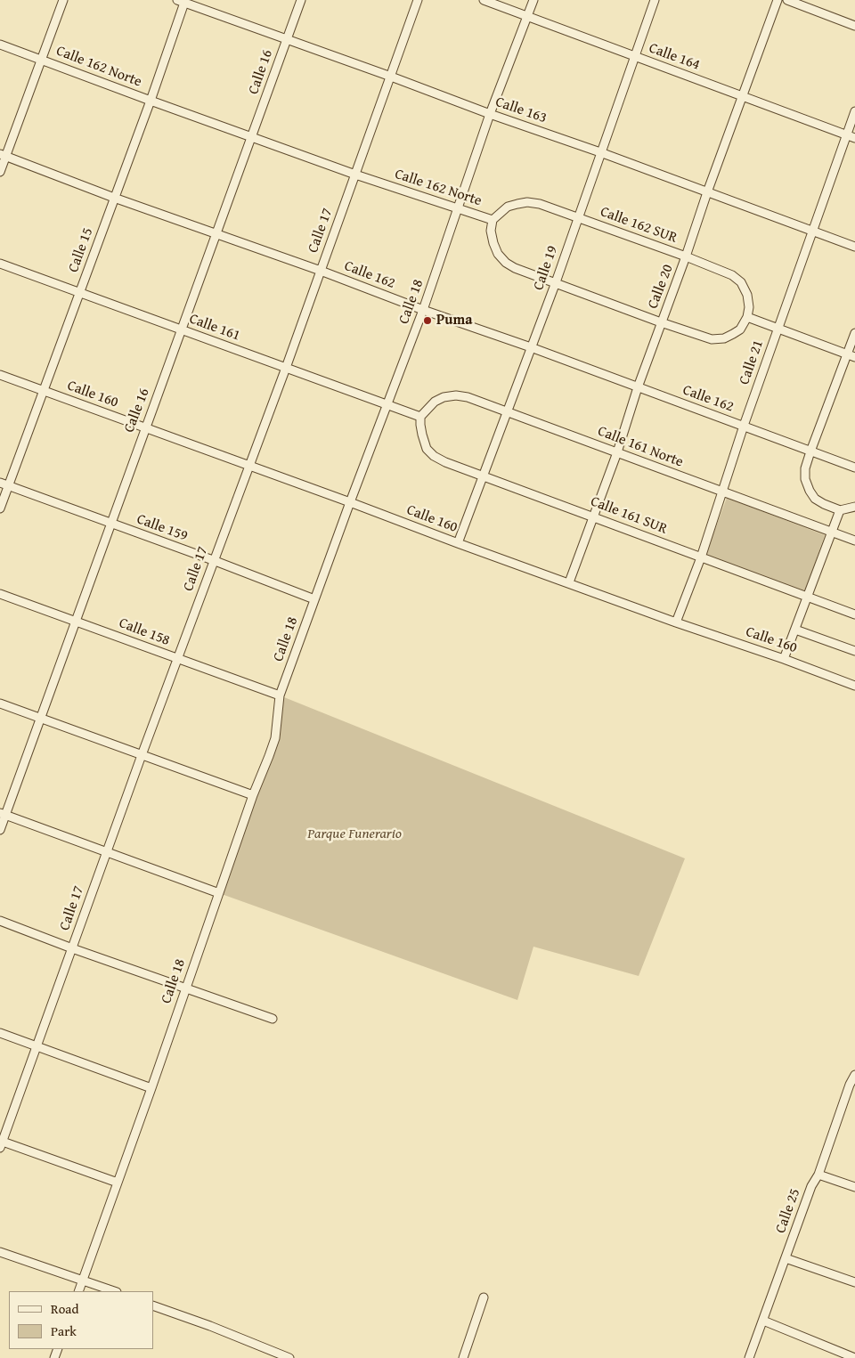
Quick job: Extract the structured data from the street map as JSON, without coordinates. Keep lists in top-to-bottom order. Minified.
{"streets":{"street":["Calle 164","Calle 162 Norte","Calle 16","Calle 163","Calle 162 SUR","Calle 17","Calle 15","Calle 19","Calle 162","Calle 20","Calle 18","Calle 161","Calle 21","Calle 160","Calle 161 Norte","Calle 161 SUR","Calle 159","Calle 158","Calle 25"]},"crossings":[["Calle 164","Calle 19"],["Calle 164","Calle 20"],["Calle 164","Calle 18"],["Calle 164","Calle 21"],["Calle 162 Norte","Calle 16"],["Calle 162 Norte","Calle 162 SUR"],["Calle 162 Norte","Calle 17"],["Calle 162 Norte","Calle 15"],["Calle 162 Norte","Calle 19"],["Calle 162 Norte","Calle 20"],["Calle 162 Norte","Calle 18"],["Calle 16","Calle 163"],["Calle 16","Calle 162"],["Calle 16","Calle 161"],["Calle 16","Calle 160"],["Calle 16","Calle 159"],["Calle 16","Calle 158"],["Calle 163","Calle 17"],["Calle 163","Calle 15"],["Calle 163","Calle 19"],["Calle 163","Calle 20"],["Calle 163","Calle 18"],["Calle 163","Calle 21"],["Calle 162 SUR","Calle 19"],["Calle 162 SUR","Calle 20"],["Calle 17","Calle 162"],["Calle 17","Calle 161"],["Calle 17","Calle 160"],["Calle 17","Calle 159"],["Calle 17","Calle 158"],["Calle 15","Calle 162"],["Calle 15","Calle 161"],["Calle 15","Calle 160"],["Calle 15","Calle 159"],["Calle 19","Calle 162"],["Calle 19","Calle 160"],["Calle 19","Calle 161 Norte"],["Calle 19","Calle 161 SUR"],["Calle 162","Calle 20"],["Calle 162","Calle 18"],["Calle 162","Calle 21"],["Calle 20","Calle 160"],["Calle 20","Calle 161 Norte"],["Calle 20","Calle 161 SUR"],["Calle 18","Calle 161"],["Calle 18","Calle 160"],["Calle 18","Calle 159"],["Calle 18","Calle 158"],["Calle 161","Calle 161 Norte"],["Calle 161","Calle 161 SUR"],["Calle 21","Calle 160"],["Calle 21","Calle 161 Norte"],["Calle 21","Calle 161 SUR"],["Calle 161 Norte","Calle 161 SUR"]],"parks":["Parque Funerario"],"places":["Puma"],"legend":["Road","Park"]}
